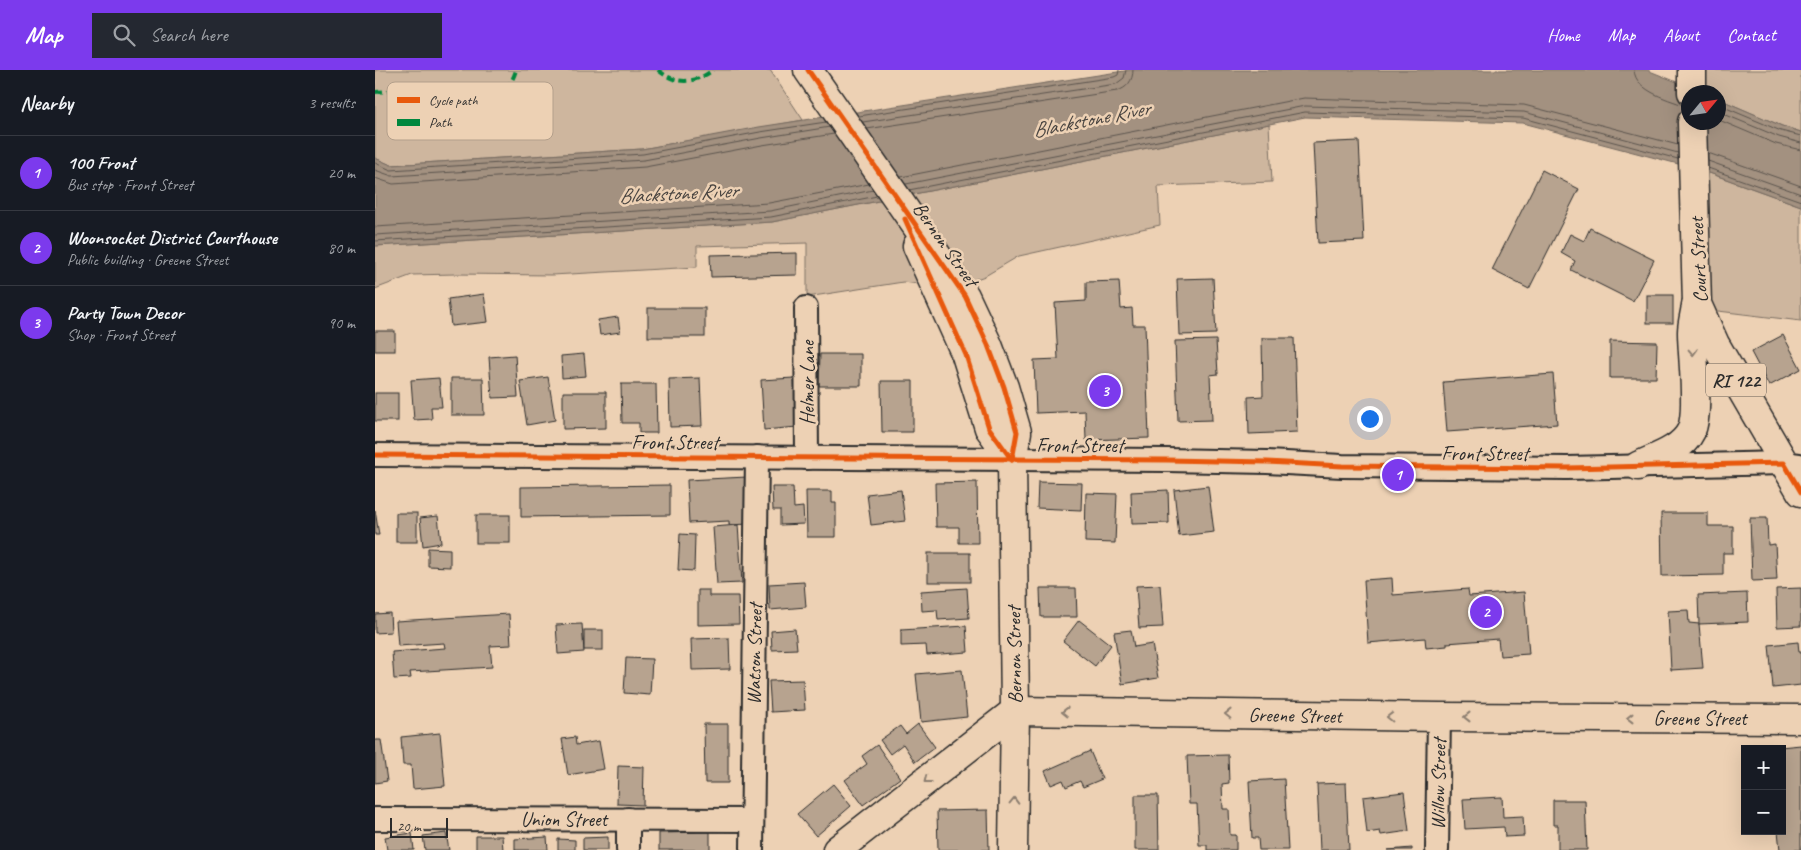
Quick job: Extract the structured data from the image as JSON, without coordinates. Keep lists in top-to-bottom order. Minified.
{"streets":{"main road":["Bernon Street","Court Street","RI 122","Greene Street"],"street":["Helmer Lane","Front Street","Watson Street","Willow Street","Union Street"]},"crossings":[["Bernon Street","Front Street"],["Bernon Street","Greene Street"],["Court Street","Front Street"],["Helmer Lane","Front Street"],["Front Street","Watson Street"],["Watson Street","Union Street"],["Greene Street","Willow Street"]],"one_way":["Greene Street"],"water":["Blackstone River"],"legend":["Cycle path","Path"],"scale_bar":"20 m","north":"top right","page":{"header":"Map","search":"Search here","nav":["Home","Map","About","Contact"],"heading":["Nearby","3 results"],"list":[{"mark":"1","name":"100 Front","note":"Bus stop · Front Street","value":"20 m"},{"mark":"2","name":"Woonsocket District Courthouse","note":"Public building · Greene Street","value":"80 m"},{"mark":"3","name":"Party Town Decor","note":"Shop · Front Street","value":"90 m"}],"pins":["3","1","2"],"map_buttons":["+","−"],"scale":"20 m"}}
